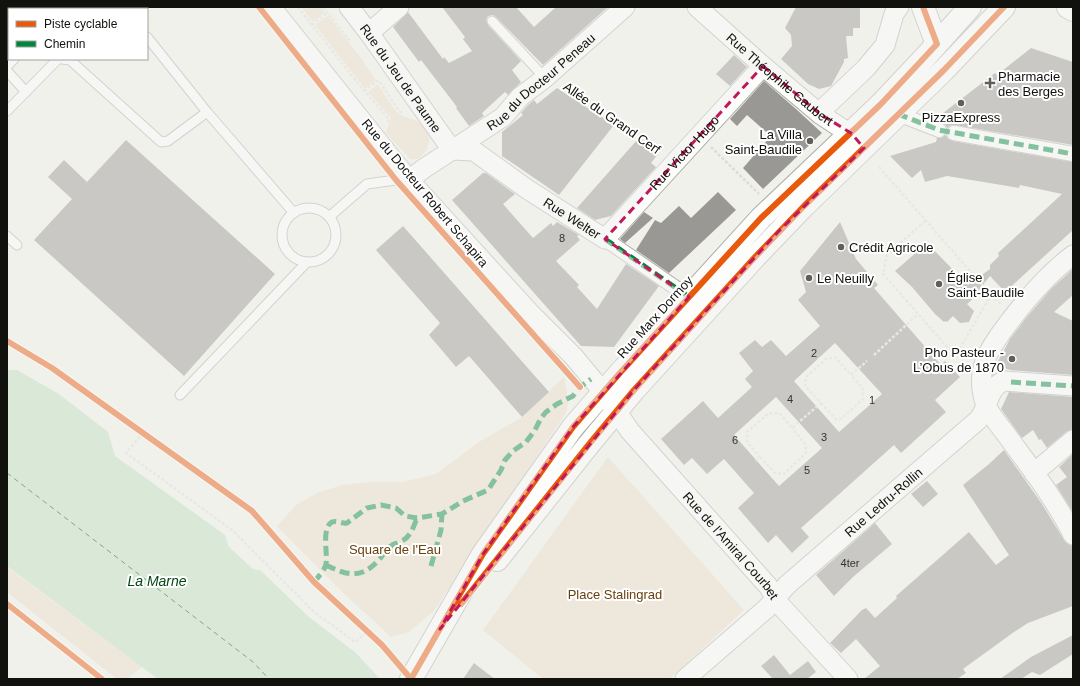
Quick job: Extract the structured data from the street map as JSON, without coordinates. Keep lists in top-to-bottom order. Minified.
{"streets":{"main road":["Rue Marx Dormoy"],"street":["Rue du Jeu de Paume","Rue Théophile Gaubert","Rue du Docteur Peneau","Rue Victor Hugo","Rue du Docteur Robert Schapira","Rue Welter","Rue Ledru-Rollin","Rue de l'Amiral Courbet"],"path":["Allée du Grand Cerf"]},"crossings":[["Rue du Jeu de Paume","Rue du Docteur Peneau"],["Rue du Jeu de Paume","Rue Welter"],["Rue Théophile Gaubert","Rue Victor Hugo"],["Rue Théophile Gaubert","Rue Marx Dormoy"],["Rue du Docteur Peneau","Allée du Grand Cerf"],["Rue du Docteur Peneau","Rue du Docteur Robert Schapira"],["Rue du Docteur Peneau","Rue Welter"],["Allée du Grand Cerf","Rue Victor Hugo"],["Rue Victor Hugo","Rue Welter"],["Rue du Docteur Robert Schapira","Rue Marx Dormoy"],["Rue du Docteur Robert Schapira","Rue de l'Amiral Courbet"],["Rue Welter","Rue Marx Dormoy"],["Rue Marx Dormoy","Rue de l'Amiral Courbet"],["Rue Ledru-Rollin","Rue de l'Amiral Courbet"]],"water":["La Marne"],"parks":["Square de l'Eau","Place Stalingrad"],"places":{"health":["Pharmacie des Berges"],"other":["PizzaExpress","La Villa Saint-Baudile","Crédit Agricole","Le Neuilly","Église Saint-Baudile","Pho Pasteur - L’Obus de 1870"]},"house_numbers":["8","2","4","1","3","6","5","4ter"],"legend":["Piste cyclable","Chemin"]}
